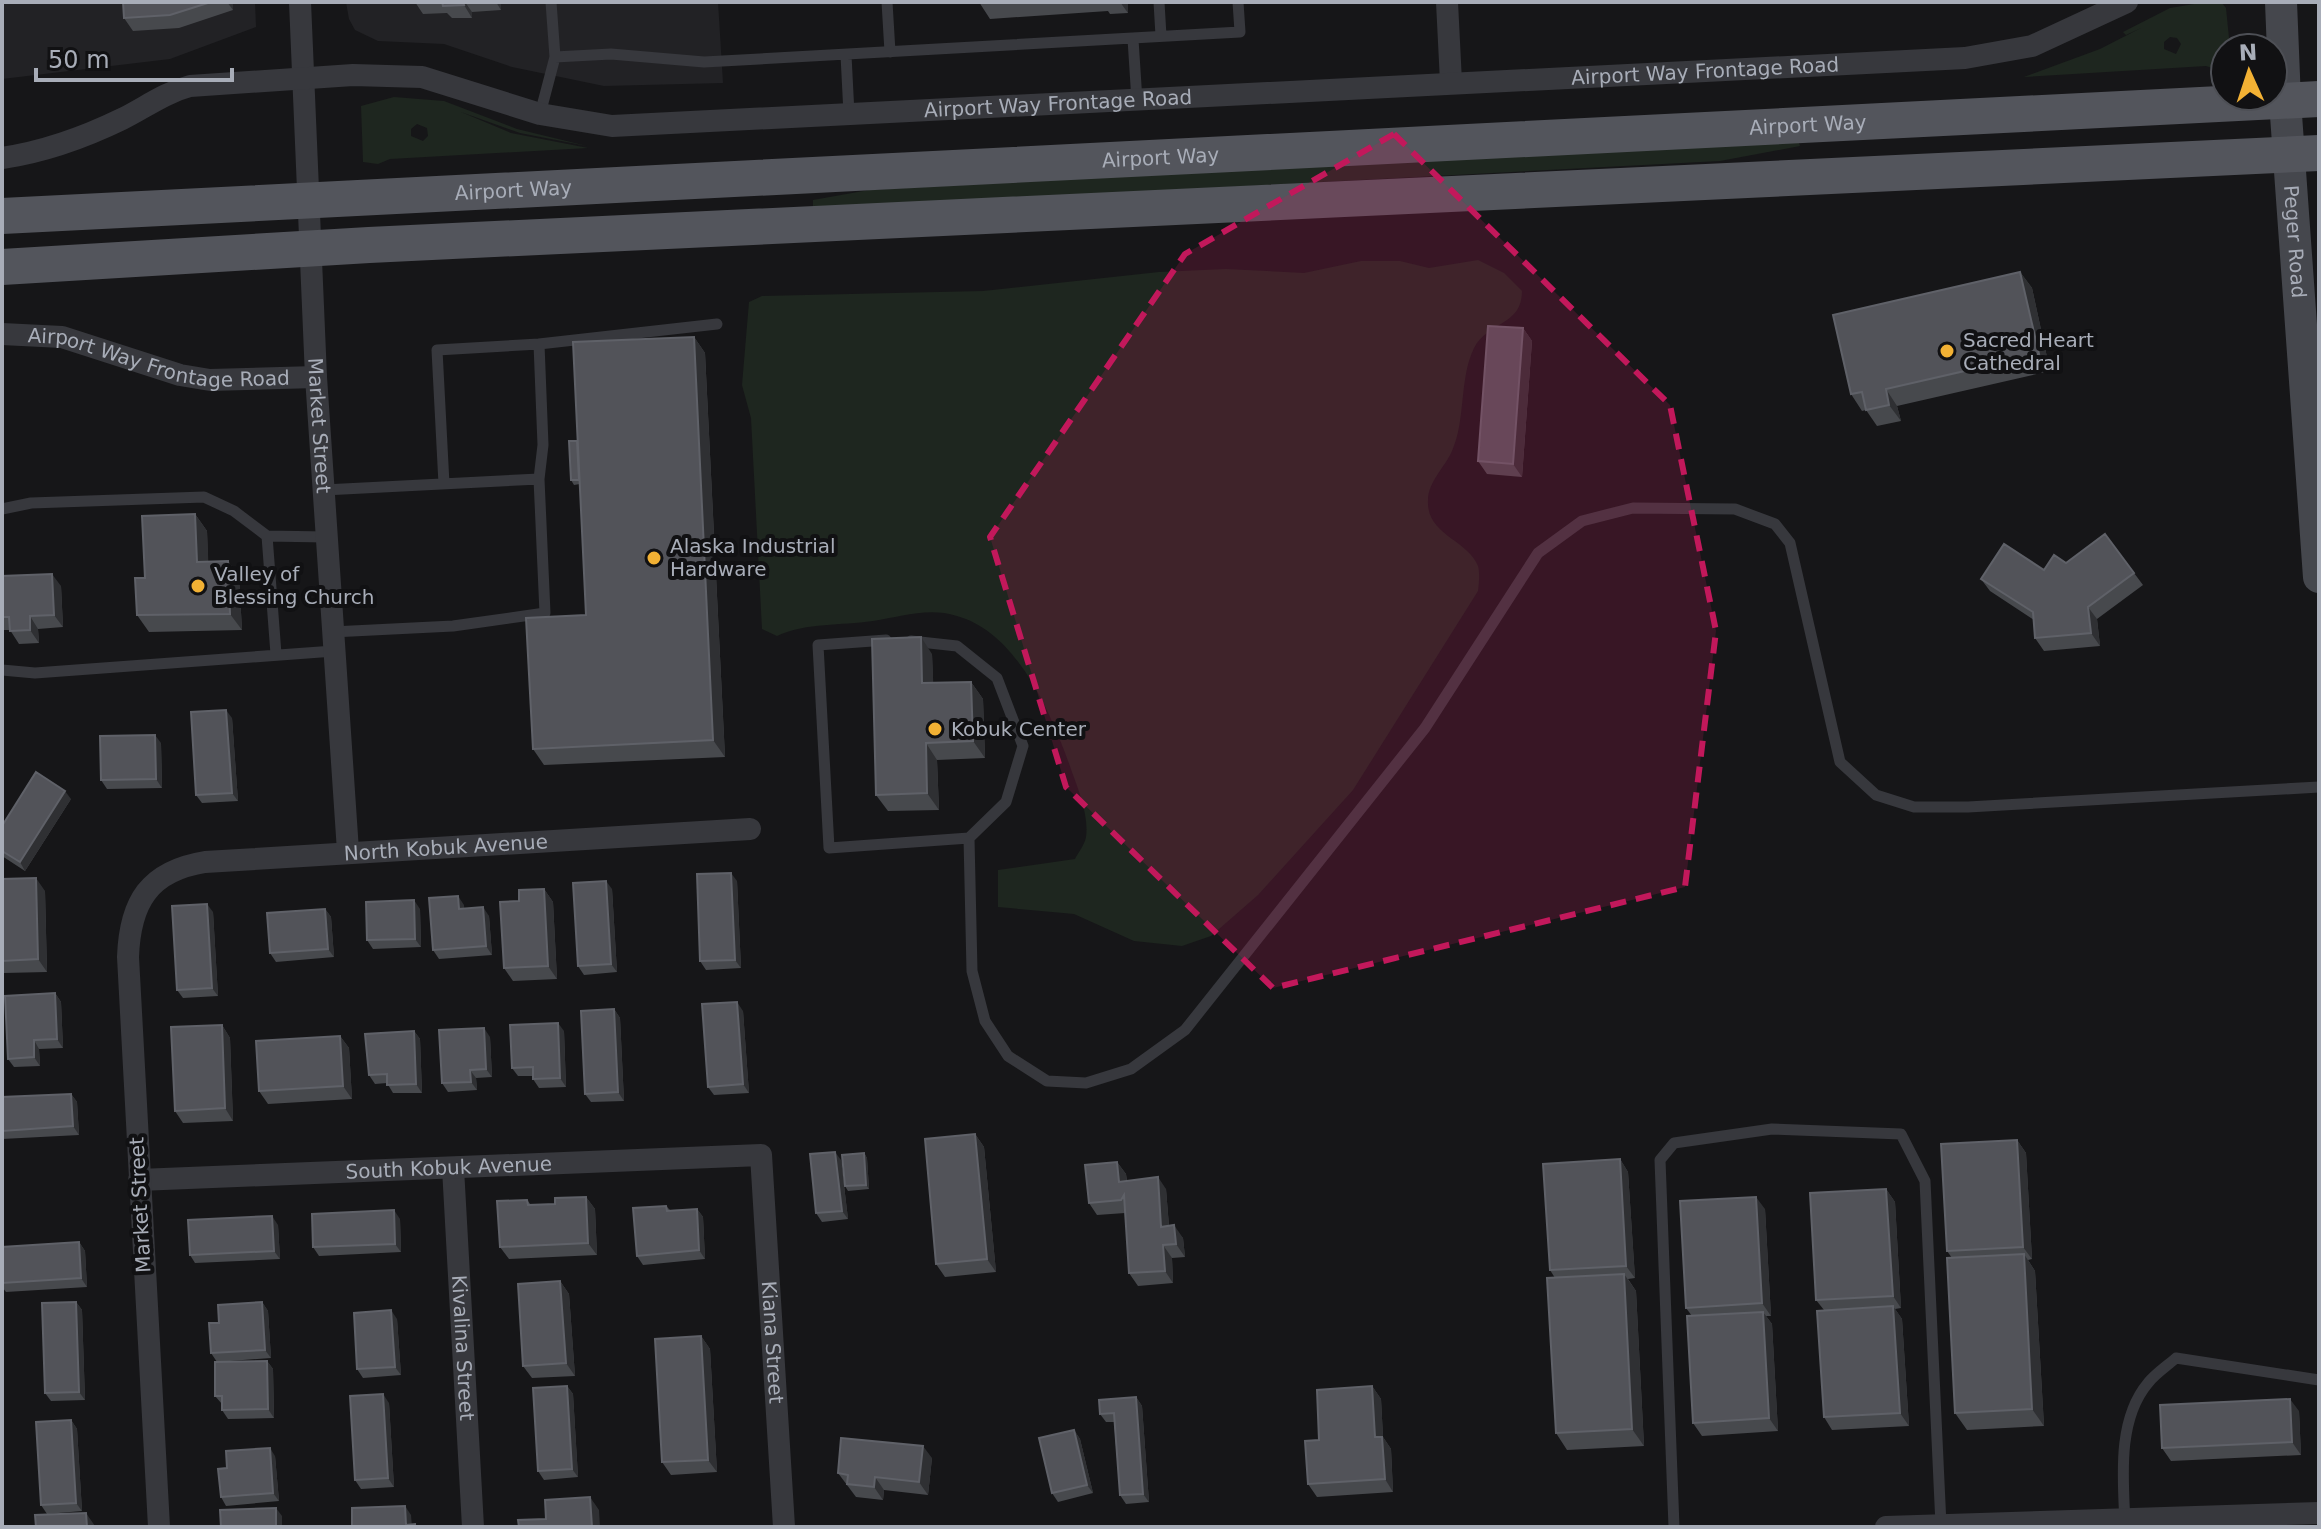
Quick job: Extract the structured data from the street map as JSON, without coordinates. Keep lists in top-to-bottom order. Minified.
{"streets":{"main road":["Airport Way","Peger Road"],"street":["Airport Way Frontage Road","Market Street","North Kobuk Avenue","South Kobuk Avenue","Kiana Street","Kivalina Street"]},"crossings":[["Airport Way Frontage Road","Market Street"],["Airport Way","Peger Road"],["Airport Way","Market Street"],["Market Street","North Kobuk Avenue"],["Market Street","South Kobuk Avenue"],["South Kobuk Avenue","Kiana Street"],["South Kobuk Avenue","Kivalina Street"]],"places":["Sacred Heart Cathedral","Alaska Industrial Hardware","Valley of Blessing Church","Kobuk Center"],"scale_bar":"50 m","north":"top"}
